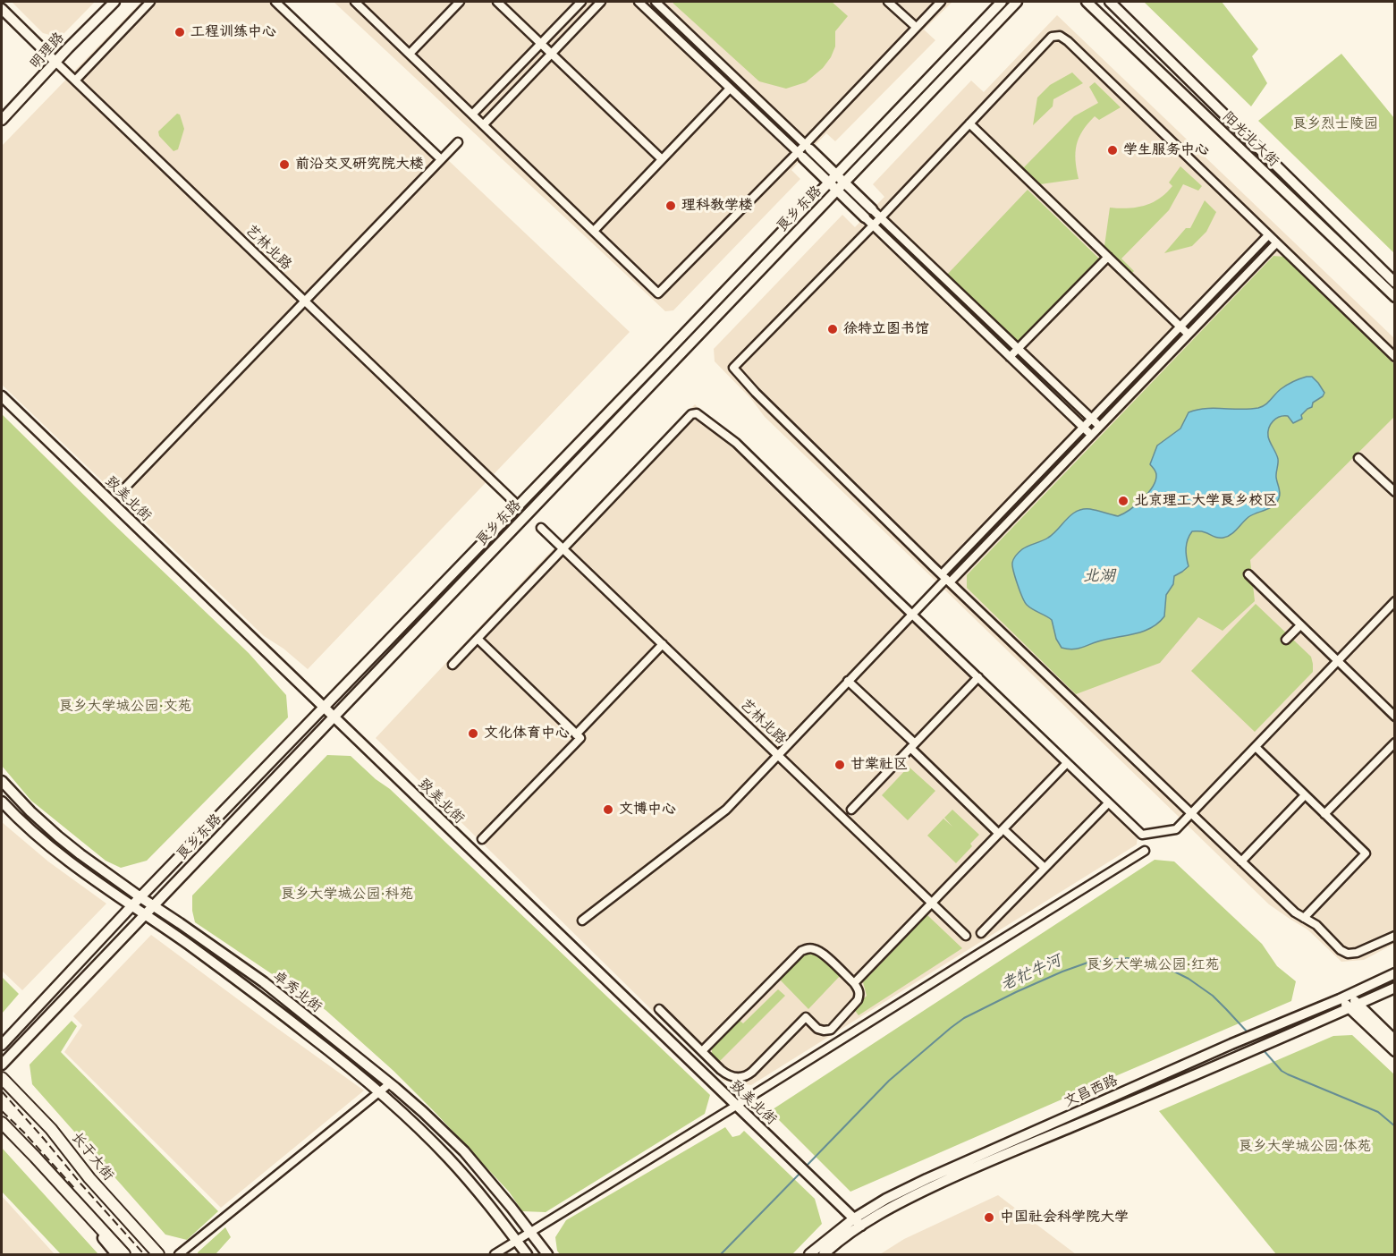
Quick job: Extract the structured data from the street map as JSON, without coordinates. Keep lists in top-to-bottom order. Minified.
{"streets":{"main road":["明理路","阳光北大街","良乡东路","艺林北路","致美北街","卓秀北街","文昌西路","长于大街"]},"crossings":[["明理路","艺林北路"],["良乡东路","艺林北路"],["良乡东路","致美北街"],["良乡东路","卓秀北街"],["致美北街","文昌西路"]],"water":["北湖","老牤牛河"],"parks":["良乡烈士陵园","良乡大学城公园·文苑","良乡大学城公园·科苑","良乡大学城公园·红苑","良乡大学城公园·体苑"],"places":["工程训练中心","学生服务中心","前沿交叉研究院大楼","理科教学楼","徐特立图书馆","北京理工大学良乡校区","文化体育中心","甘棠社区","文博中心","中国社会科学院大学"]}
